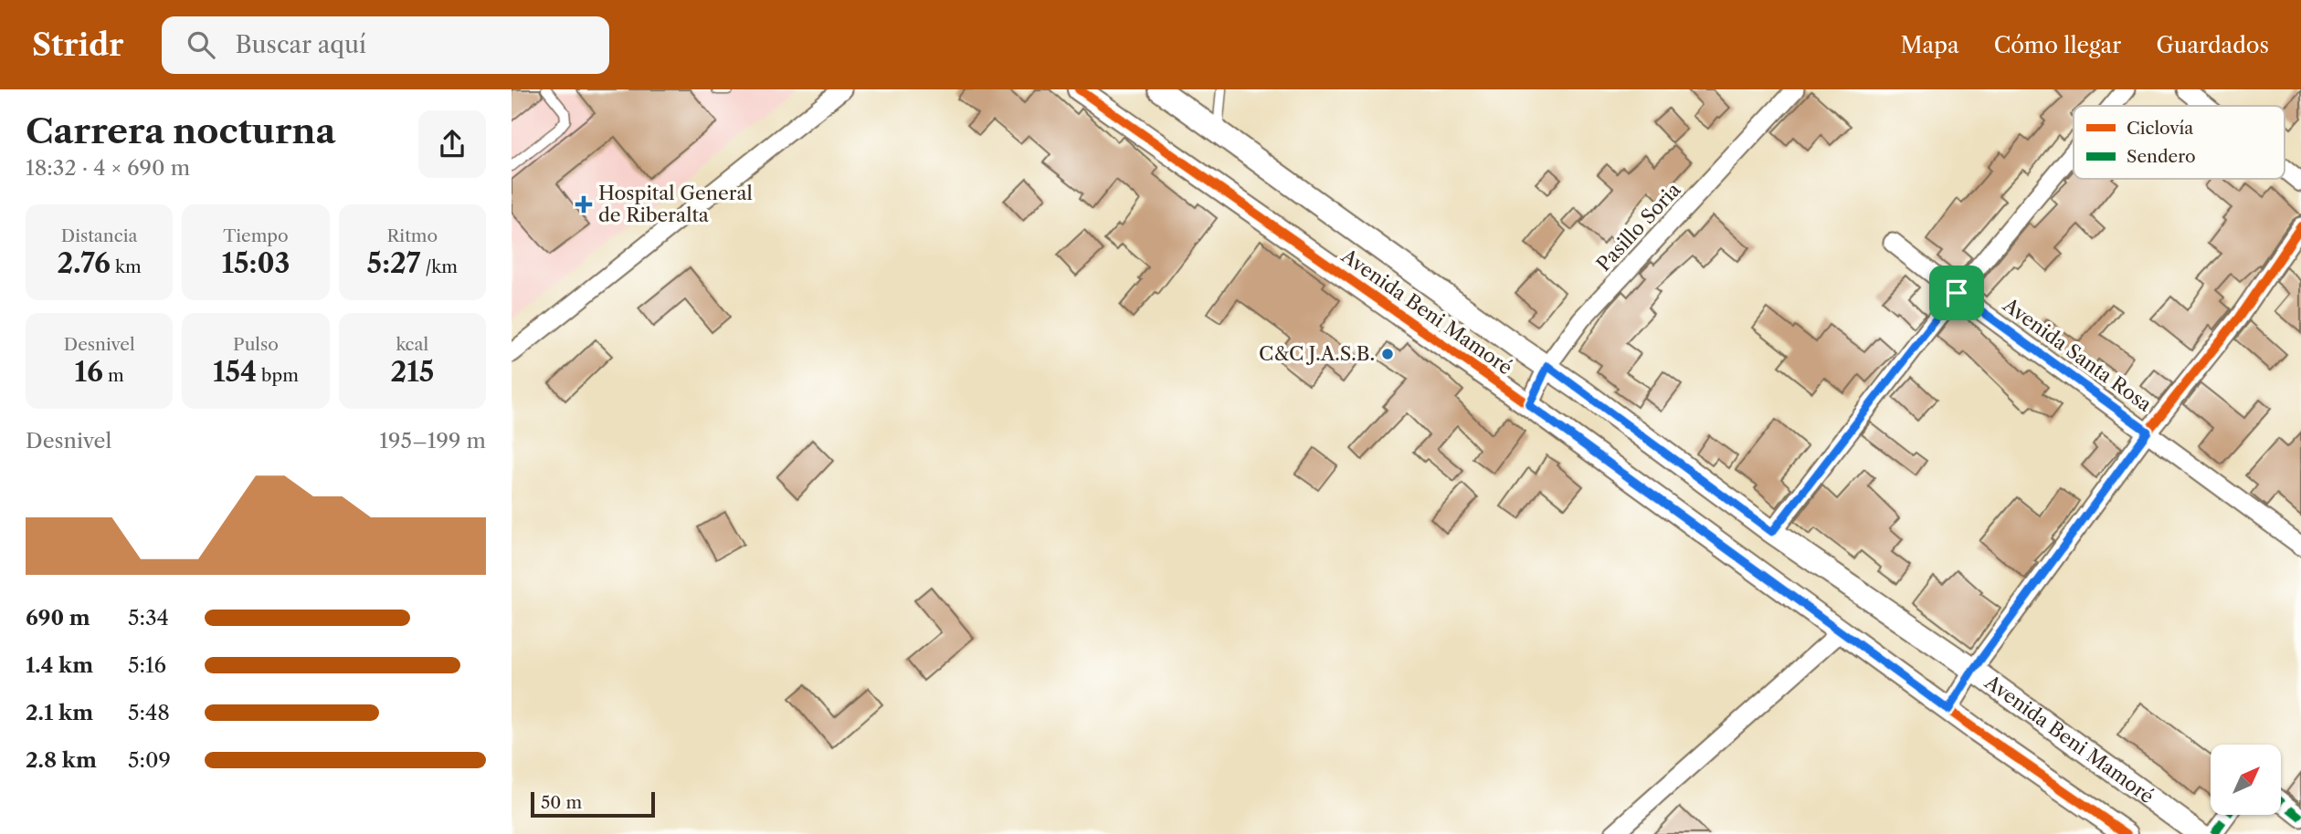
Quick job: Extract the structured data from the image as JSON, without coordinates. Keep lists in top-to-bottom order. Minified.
{"streets":{"street":["Pasillo Soria","Avenida Beni Mamoré","Avenida Santa Rosa"]},"crossings":[["Pasillo Soria","Avenida Beni Mamoré"]],"places":{"health":["Hospital General de Riberalta"],"other":["C&C J.A.S.B."]},"legend":["Ciclovía","Sendero"],"scale_bar":"50 m","north":"top right","page":{"header":"Stridr","search":"Buscar aquí","nav":["Mapa","Cómo llegar","Guardados"],"heading":["Carrera nocturna","18:32 · 4 × 690 m"],"stats":[["Distancia","2.76 km"],["Tiempo","15:03"],["Ritmo","5:27 /km"],["Desnivel","16 m"],["Pulso","154 bpm"],["kcal","215"]],"chart":["Desnivel","195–199 m"],"list":[{"name":"690 m","note":"5:34"},{"name":"1.4 km","note":"5:16"},{"name":"2.1 km","note":"5:48"},{"name":"2.8 km","note":"5:09"}],"scale":"50 m"}}
